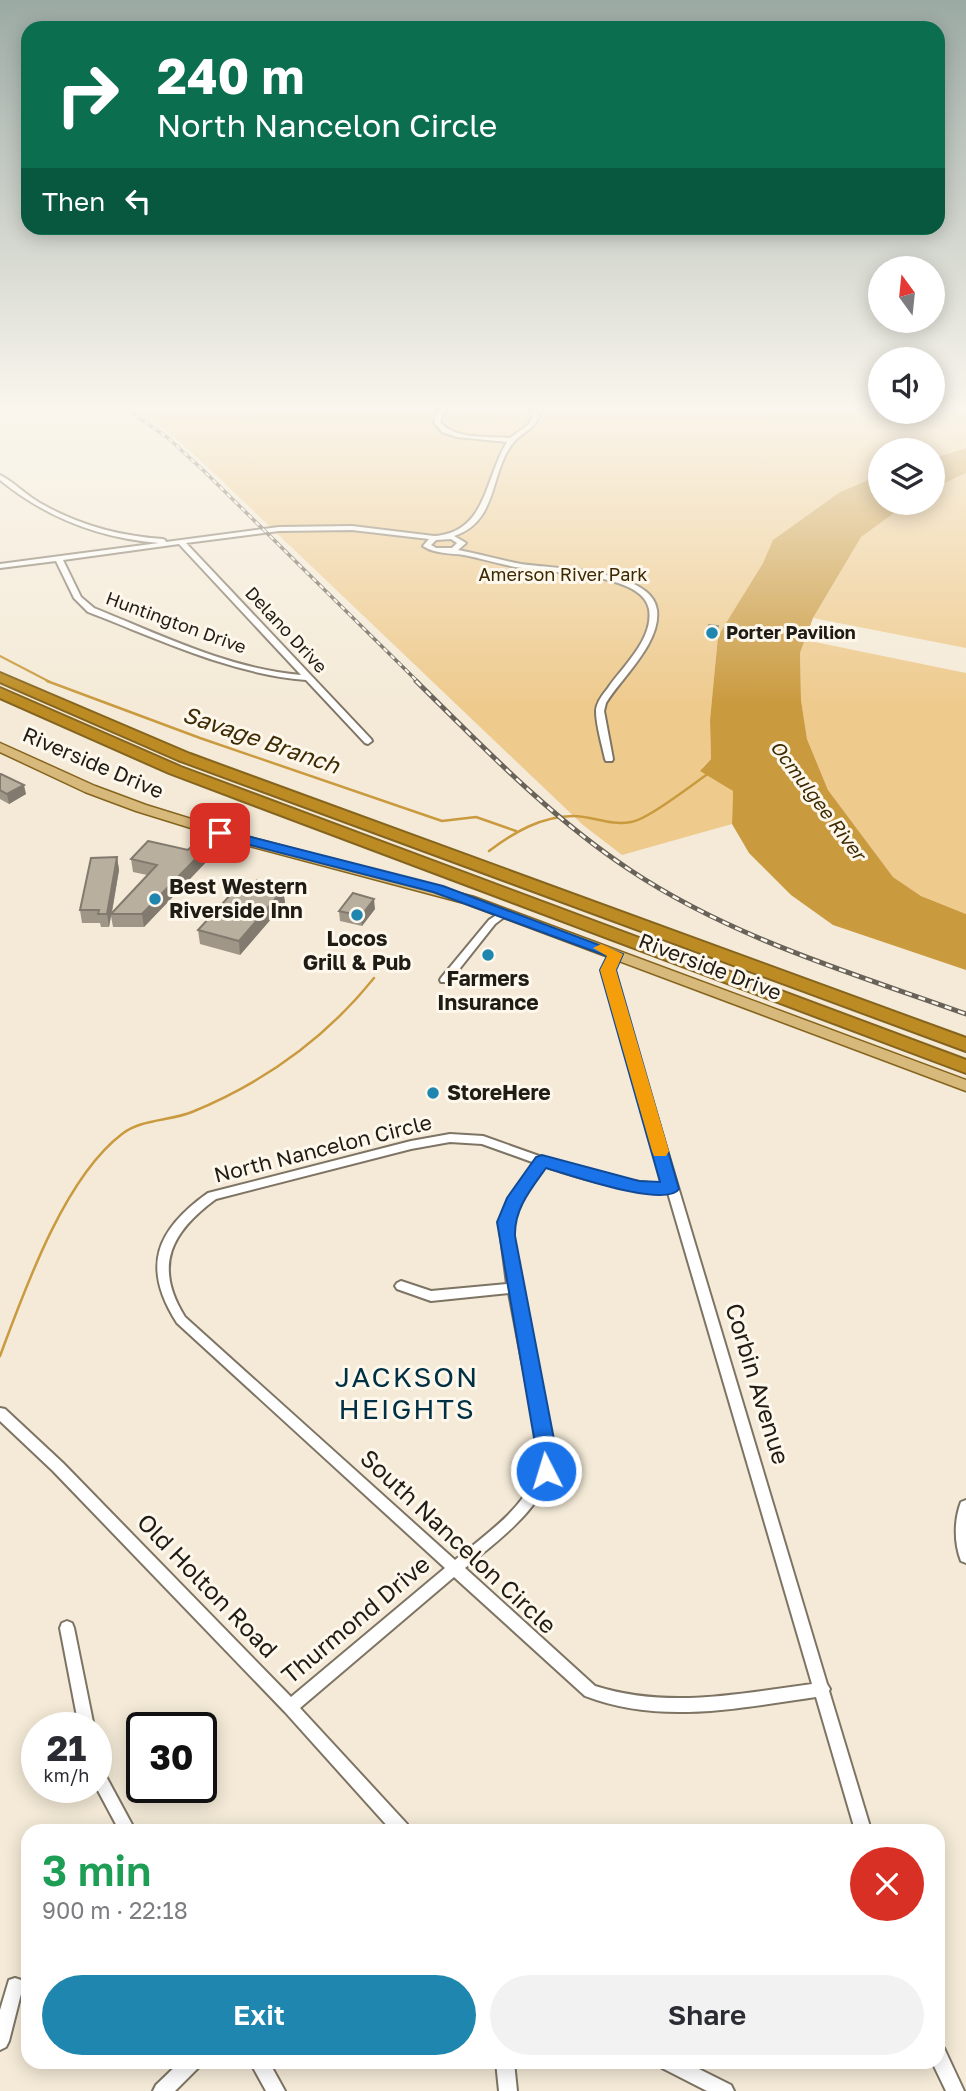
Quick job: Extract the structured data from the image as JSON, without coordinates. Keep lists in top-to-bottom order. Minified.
{"streets":{"main road":["Riverside Drive"],"street":["Huntington Drive","Delano Drive","North Nancelon Circle","Corbin Avenue","South Nancelon Circle","Old Holton Road","Thurmond Drive"]},"crossings":[["Huntington Drive","Delano Drive"],["Riverside Drive","Corbin Avenue"],["North Nancelon Circle","Corbin Avenue"],["North Nancelon Circle","South Nancelon Circle"],["North Nancelon Circle","Thurmond Drive"],["Corbin Avenue","South Nancelon Circle"],["South Nancelon Circle","Thurmond Drive"],["Old Holton Road","Thurmond Drive"]],"districts":["JACKSON HEIGHTS"],"water":["Savage Branch","Ocmulgee River"],"parks":["Amerson River Park"],"places":["Porter Pavilion","Best Western Riverside Inn","Locos Grill & Pub","Farmers Insurance","StoreHere"],"north":"top","page":{"turn":["240 m","North Nancelon Circle"],"then":"Then","speed":"21 km/h","limit":"30","heading":["3 min","900 m · 22:18"],"buttons":["Exit","Share"]}}
